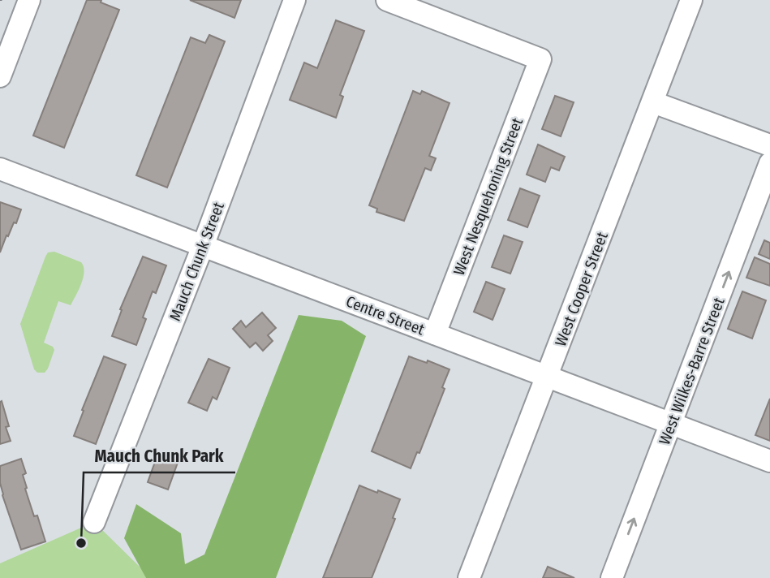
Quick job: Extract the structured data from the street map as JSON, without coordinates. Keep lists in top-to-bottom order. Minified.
{"streets":{"street":["West Nesquehoning Street","Mauch Chunk Street","West Cooper Street","Centre Street","West Wilkes-Barre Street"]},"crossings":[["West Nesquehoning Street","Centre Street"],["Mauch Chunk Street","Centre Street"],["West Cooper Street","Centre Street"],["Centre Street","West Wilkes-Barre Street"]],"one_way":["West Wilkes-Barre Street"],"places":["Mauch Chunk Park"]}
